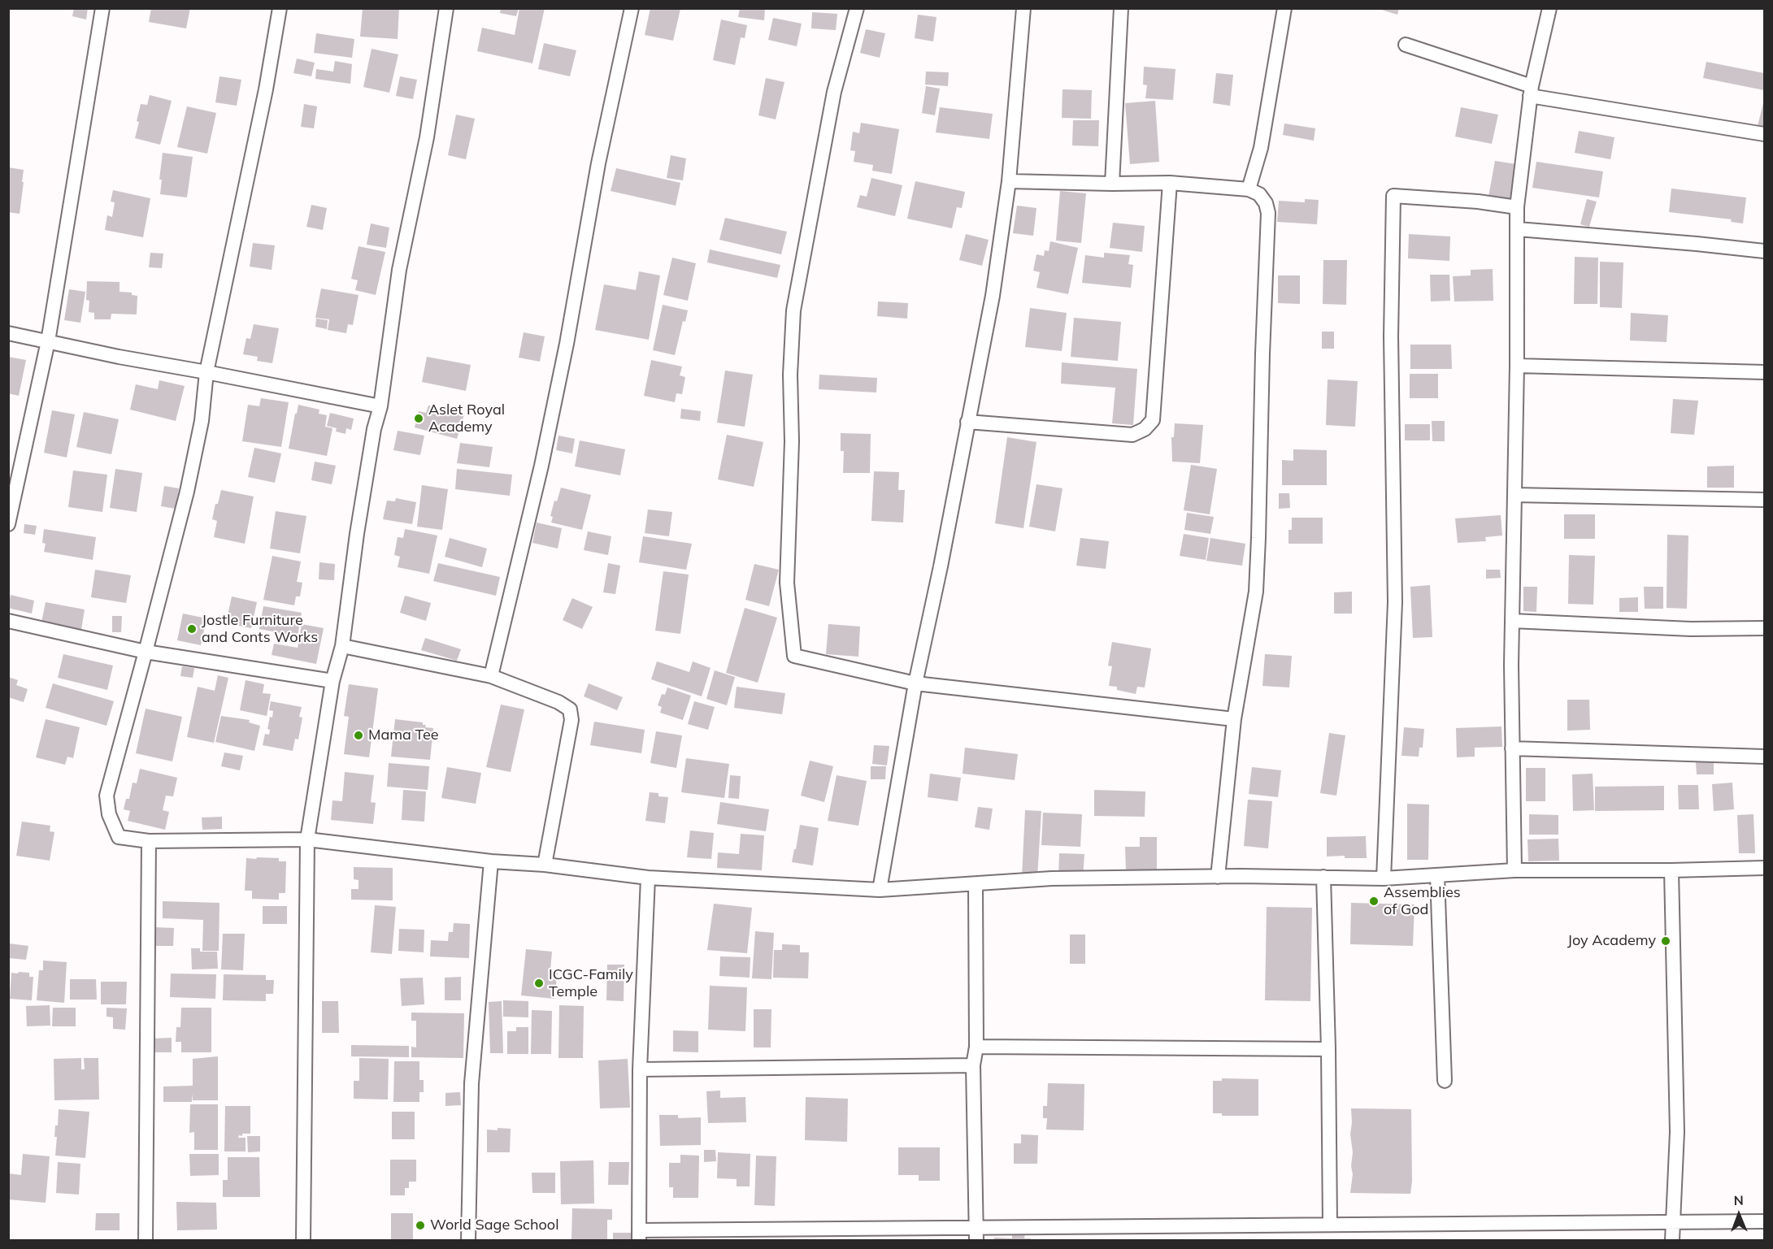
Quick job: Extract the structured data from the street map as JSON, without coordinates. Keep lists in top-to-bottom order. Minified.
{"places":["Aslet Royal Academy","Jostle Furniture and Conts Works","Mama Tee","Assemblies of God","Joy Academy","ICGC-Family Temple","World Sage School"],"north":"top"}
